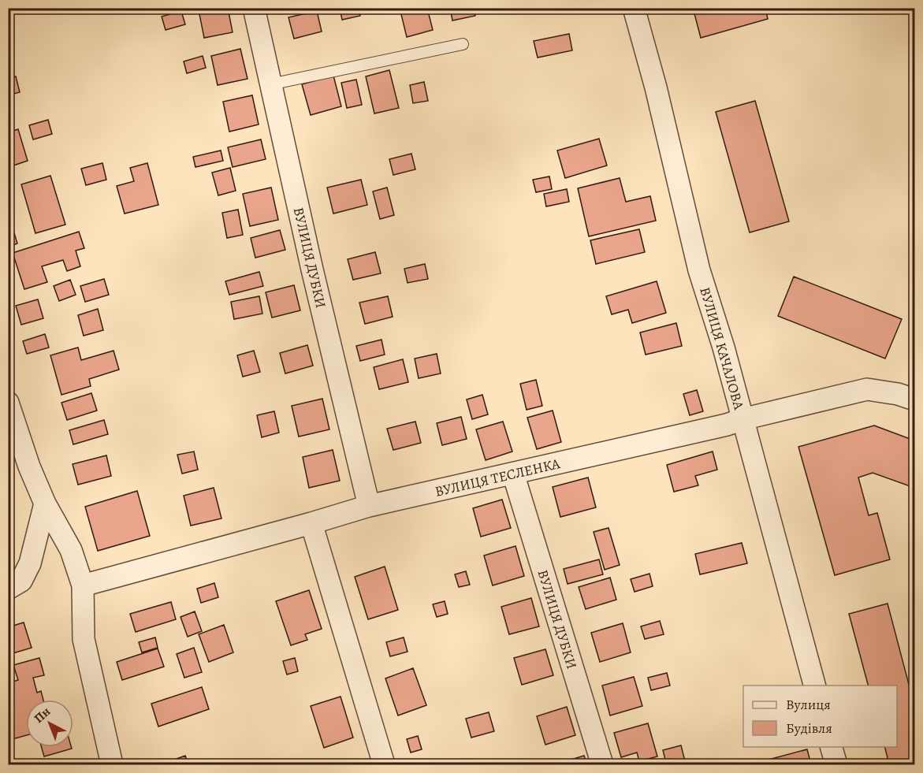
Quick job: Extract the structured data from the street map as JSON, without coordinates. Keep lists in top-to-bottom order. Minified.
{"streets":{"street":["ВУЛИЦЯ ДУБКИ","ВУЛИЦЯ КАЧАЛОВА","ВУЛИЦЯ ТЕСЛЕНКА"]},"crossings":[["ВУЛИЦЯ ДУБКИ","ВУЛИЦЯ ТЕСЛЕНКА"],["ВУЛИЦЯ КАЧАЛОВА","ВУЛИЦЯ ТЕСЛЕНКА"]],"legend":["Вулиця","Будівля"],"north":"top left"}
